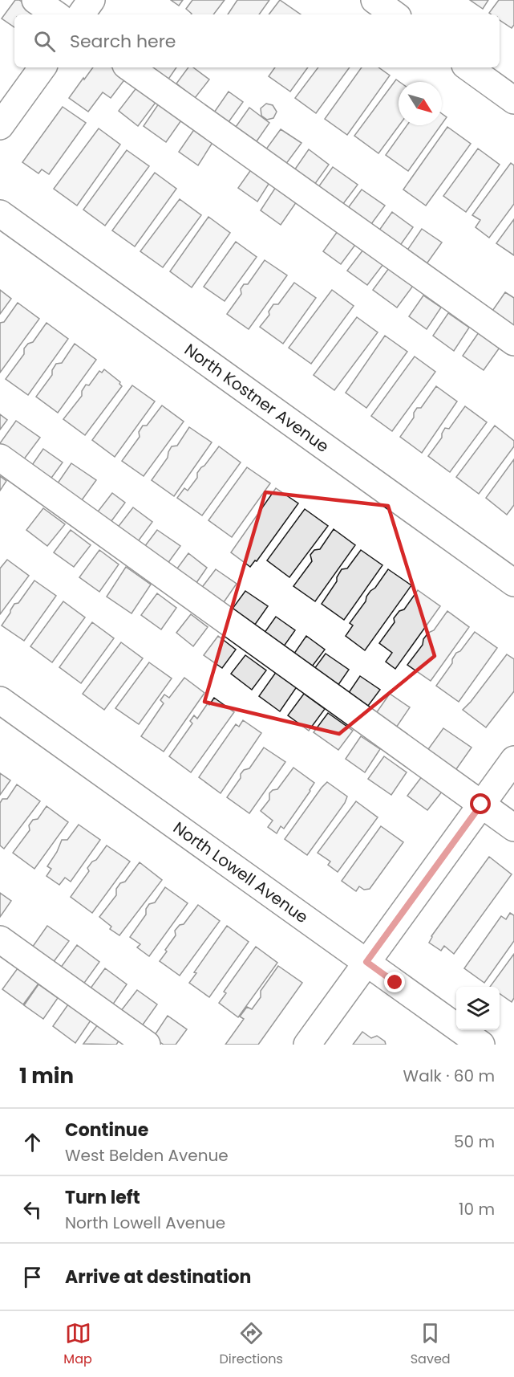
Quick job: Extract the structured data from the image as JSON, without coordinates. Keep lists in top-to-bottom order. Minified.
{"streets":{"street":["North Kostner Avenue","North Lowell Avenue"]},"north":"bottom right","page":{"search":"Search here","heading":["1 min","Walk · 60 m"],"list":[["Continue","West Belden Avenue","50 m"],["Turn left","North Lowell Avenue","10 m"],"Arrive at destination"],"nav":["Map","Directions","Saved"]}}
